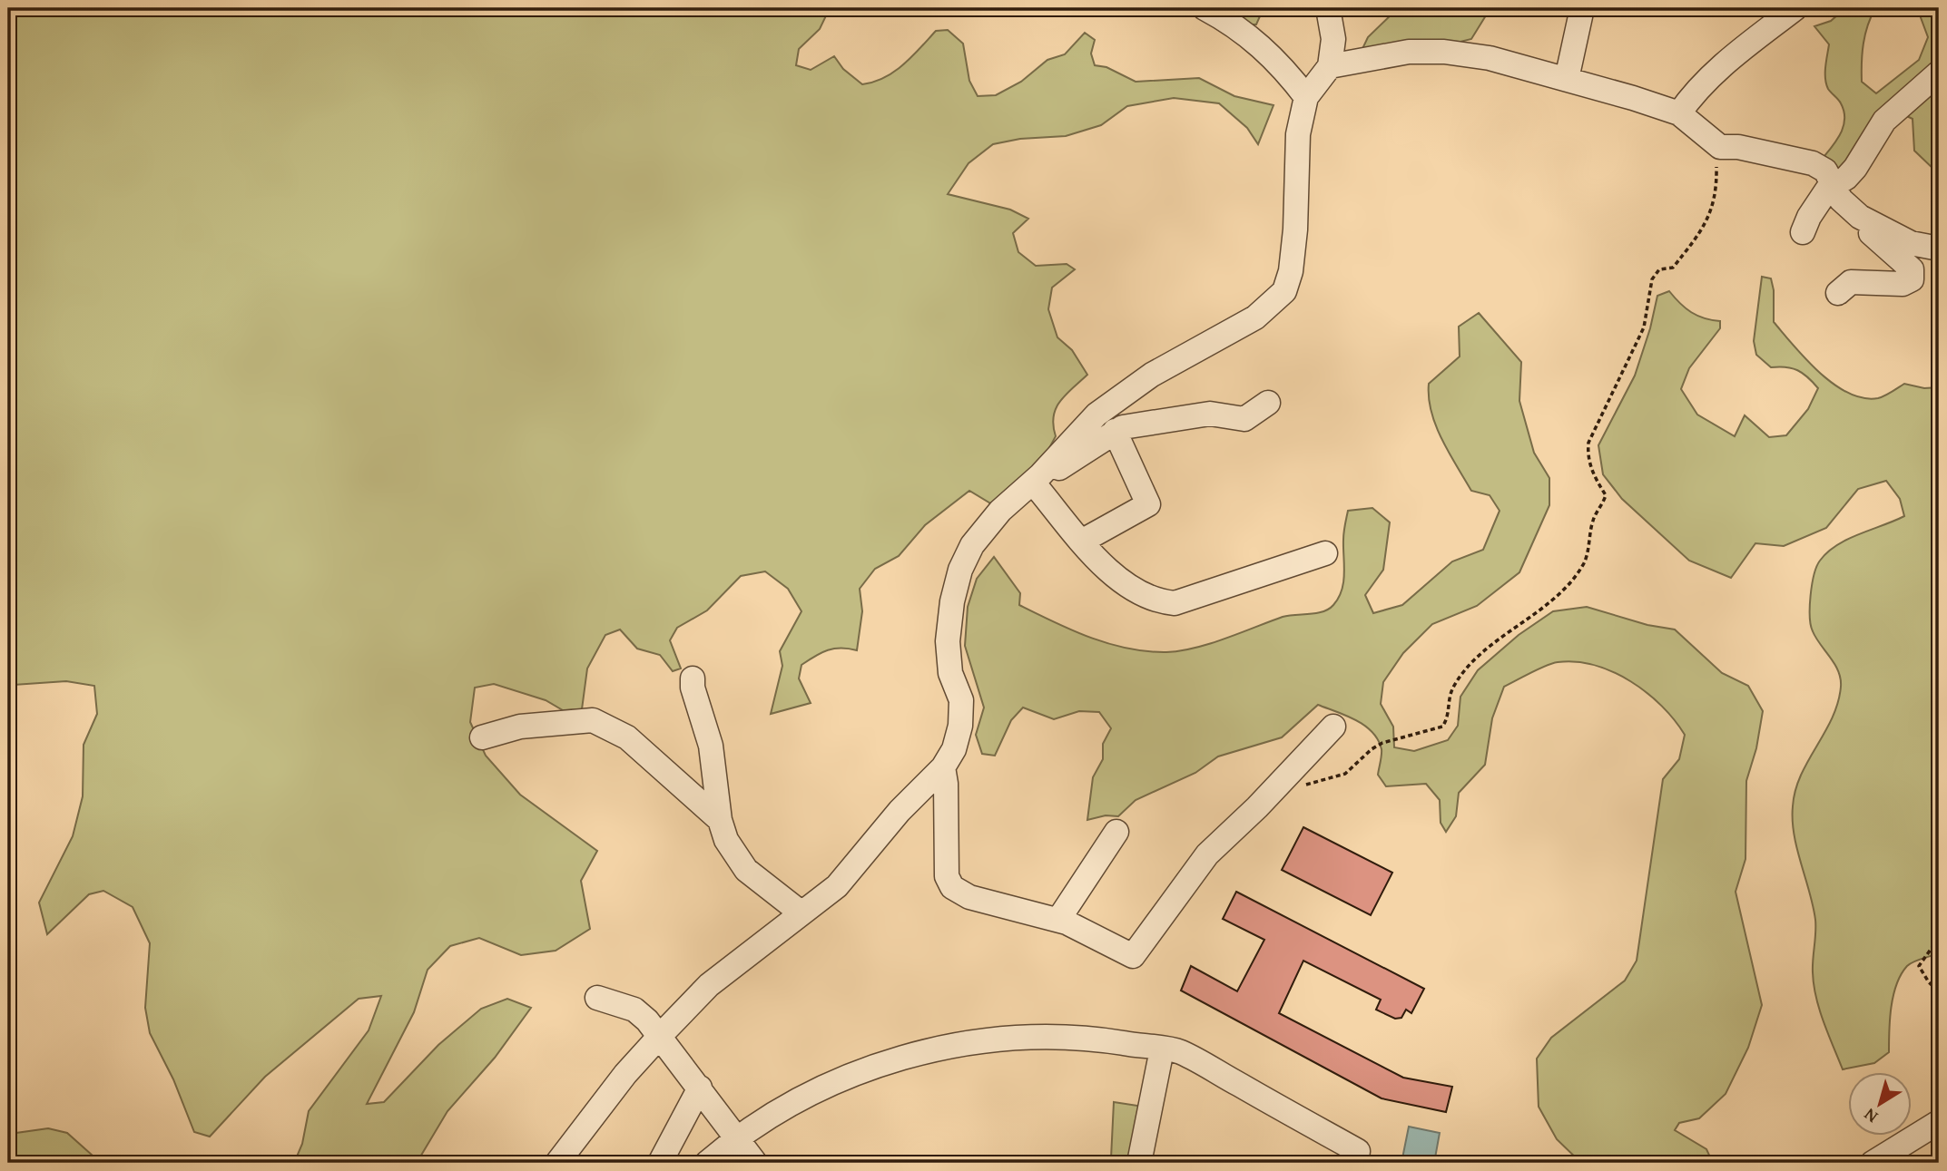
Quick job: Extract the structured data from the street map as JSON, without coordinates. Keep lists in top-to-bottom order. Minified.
{"north":"bottom left"}
